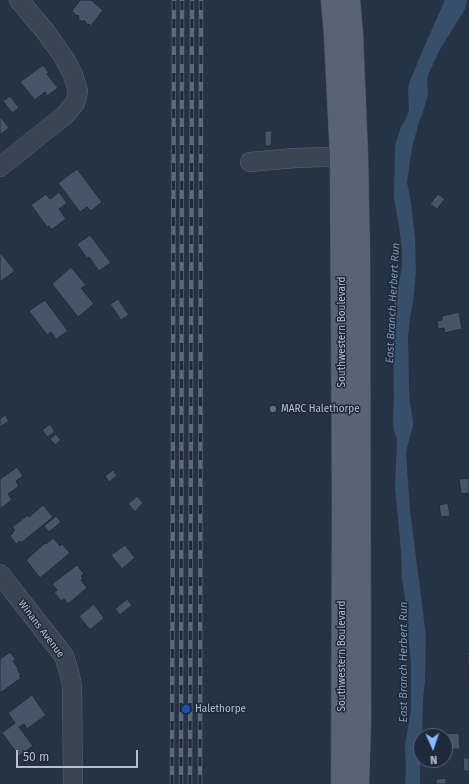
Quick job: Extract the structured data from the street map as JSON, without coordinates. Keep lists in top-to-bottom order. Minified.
{"streets":{"main road":["Southwestern Boulevard"],"street":["Winans Avenue"]},"water":["East Branch Herbert Run"],"places":["MARC Halethorpe","Halethorpe"],"scale_bar":"50 m","north":"bottom"}
